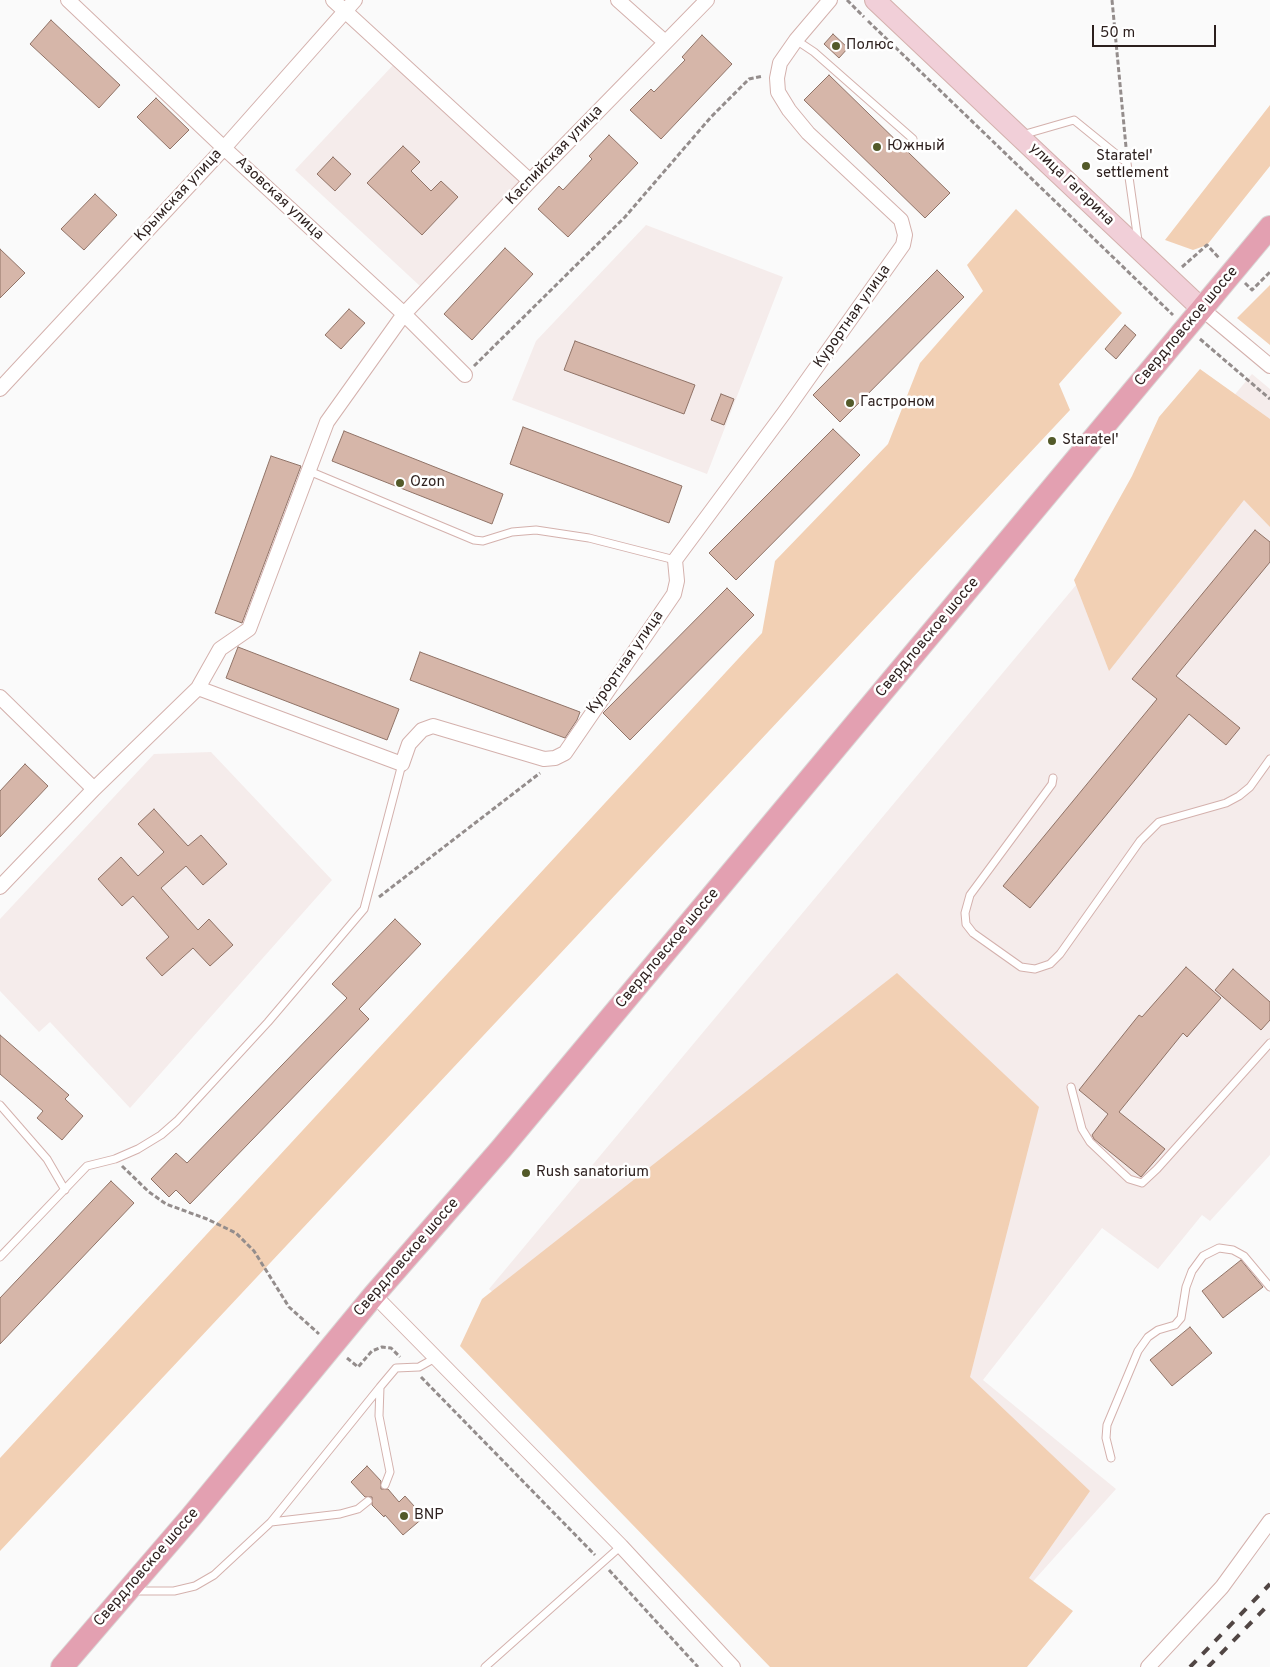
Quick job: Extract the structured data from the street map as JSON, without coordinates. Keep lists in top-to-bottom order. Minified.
{"streets":{"main road":["Свердловское шоссе"],"street":["Каспийская улица","улица Гагарина","Крымская улица","Азовская улица","Курортная улица"]},"crossings":[["Каспийская улица","Азовская улица"],["улица Гагарина","Свердловское шоссе"],["Крымская улица","Азовская улица"]],"places":["Полюс","Южный","Staratel' settlement","Гастроном","Staratel'","Ozon","Rush sanatorium","BNP"],"scale_bar":"50 m"}
